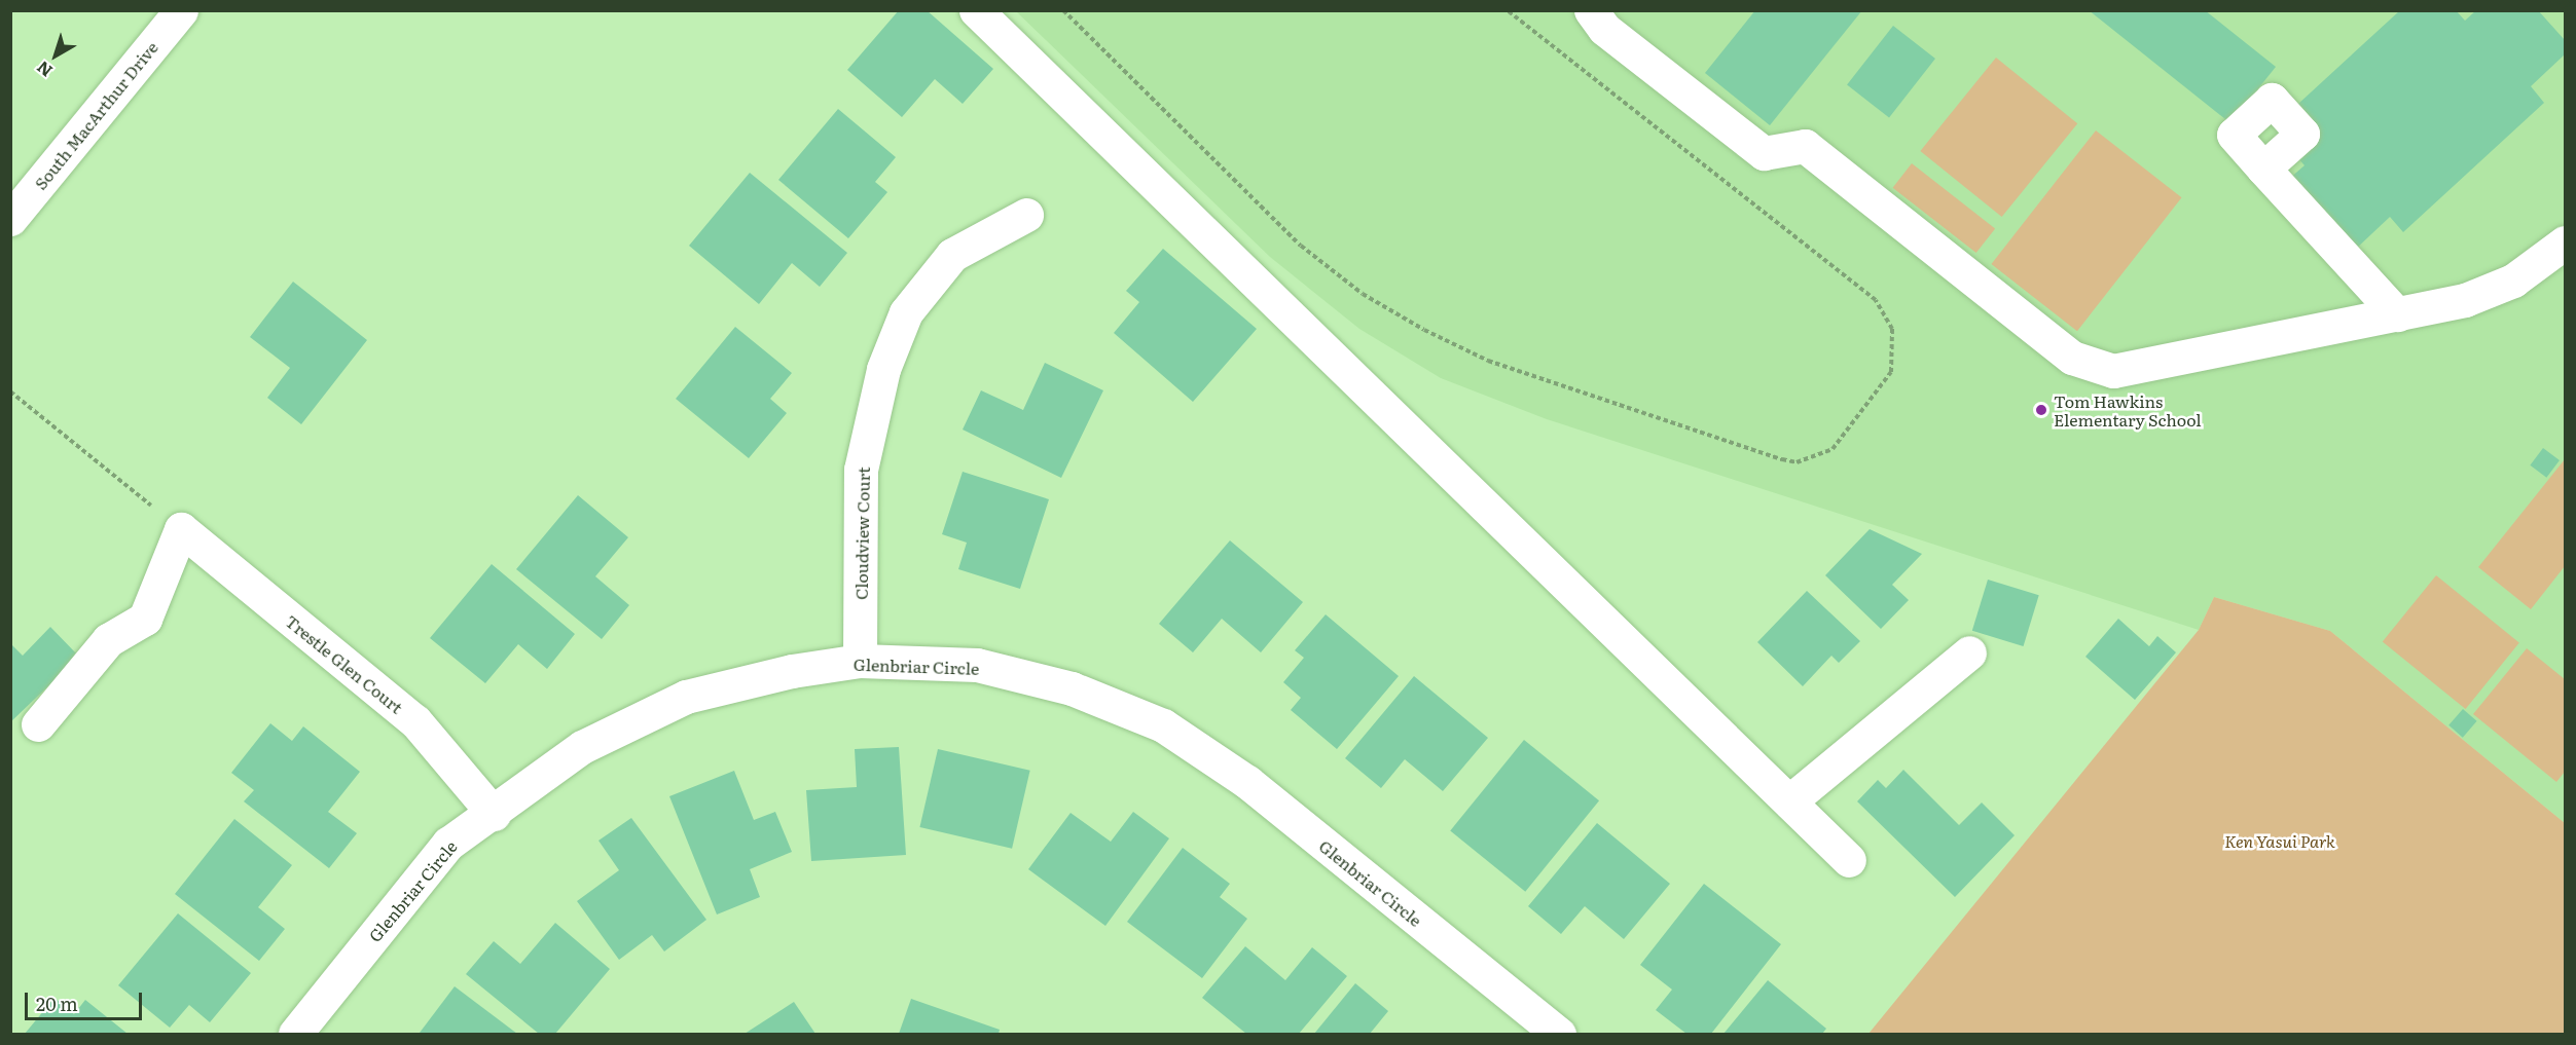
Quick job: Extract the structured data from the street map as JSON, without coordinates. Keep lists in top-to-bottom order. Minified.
{"streets":{"street":["South MacArthur Drive","Cloudview Court","Trestle Glen Court","Glenbriar Circle"]},"crossings":[["Cloudview Court","Glenbriar Circle"],["Trestle Glen Court","Glenbriar Circle"]],"parks":["Ken Yasui Park"],"places":["Tom Hawkins Elementary School"],"scale_bar":"20 m","north":"bottom left"}
